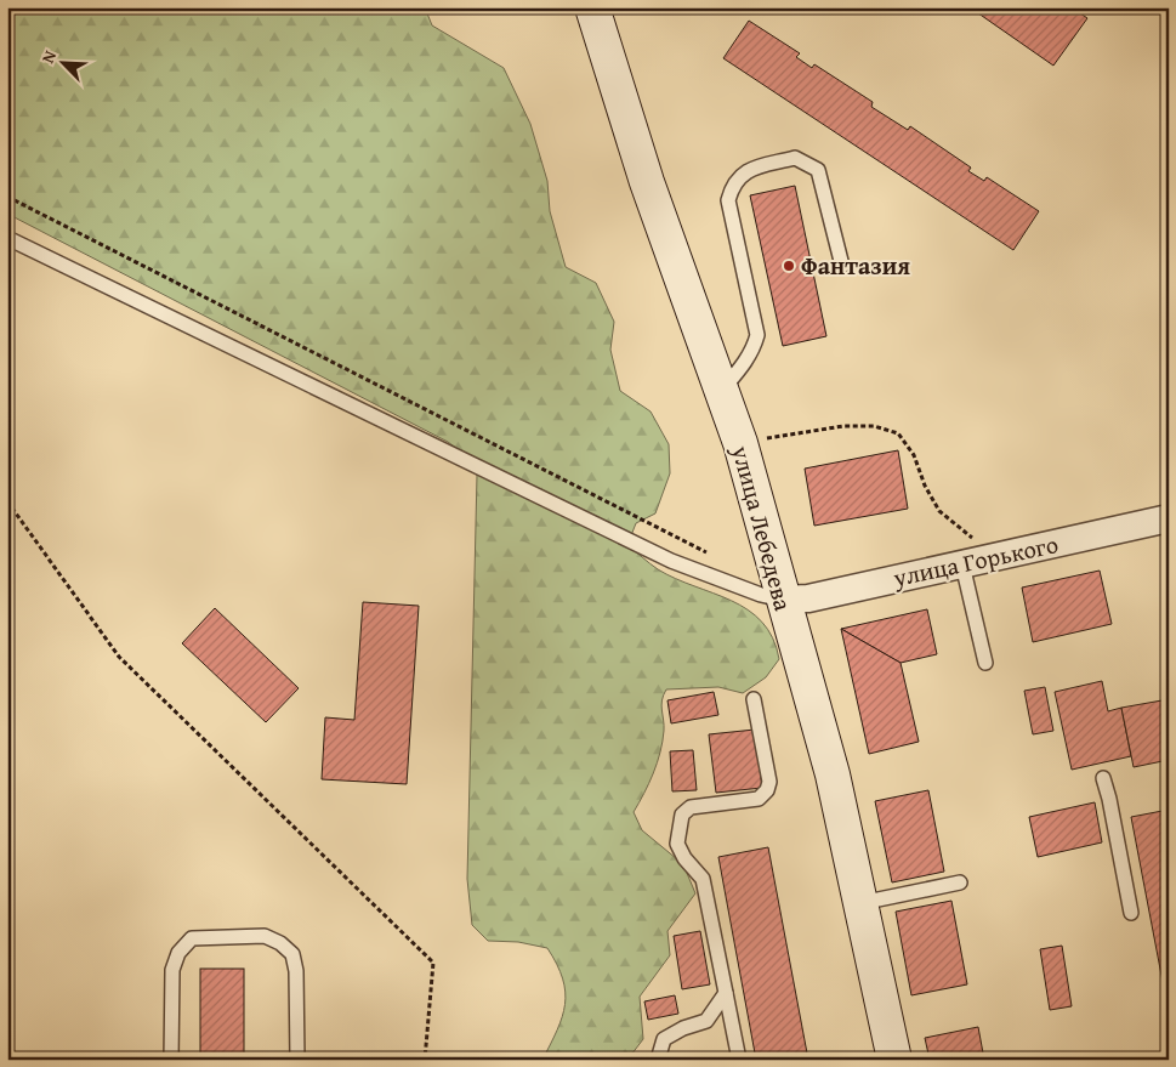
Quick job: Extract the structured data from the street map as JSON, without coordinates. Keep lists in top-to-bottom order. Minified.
{"streets":{"street":["улица Лебедева","улица Горького"]},"crossings":[["улица Лебедева","улица Горького"]],"places":["Фантазия"],"north":"top left"}
